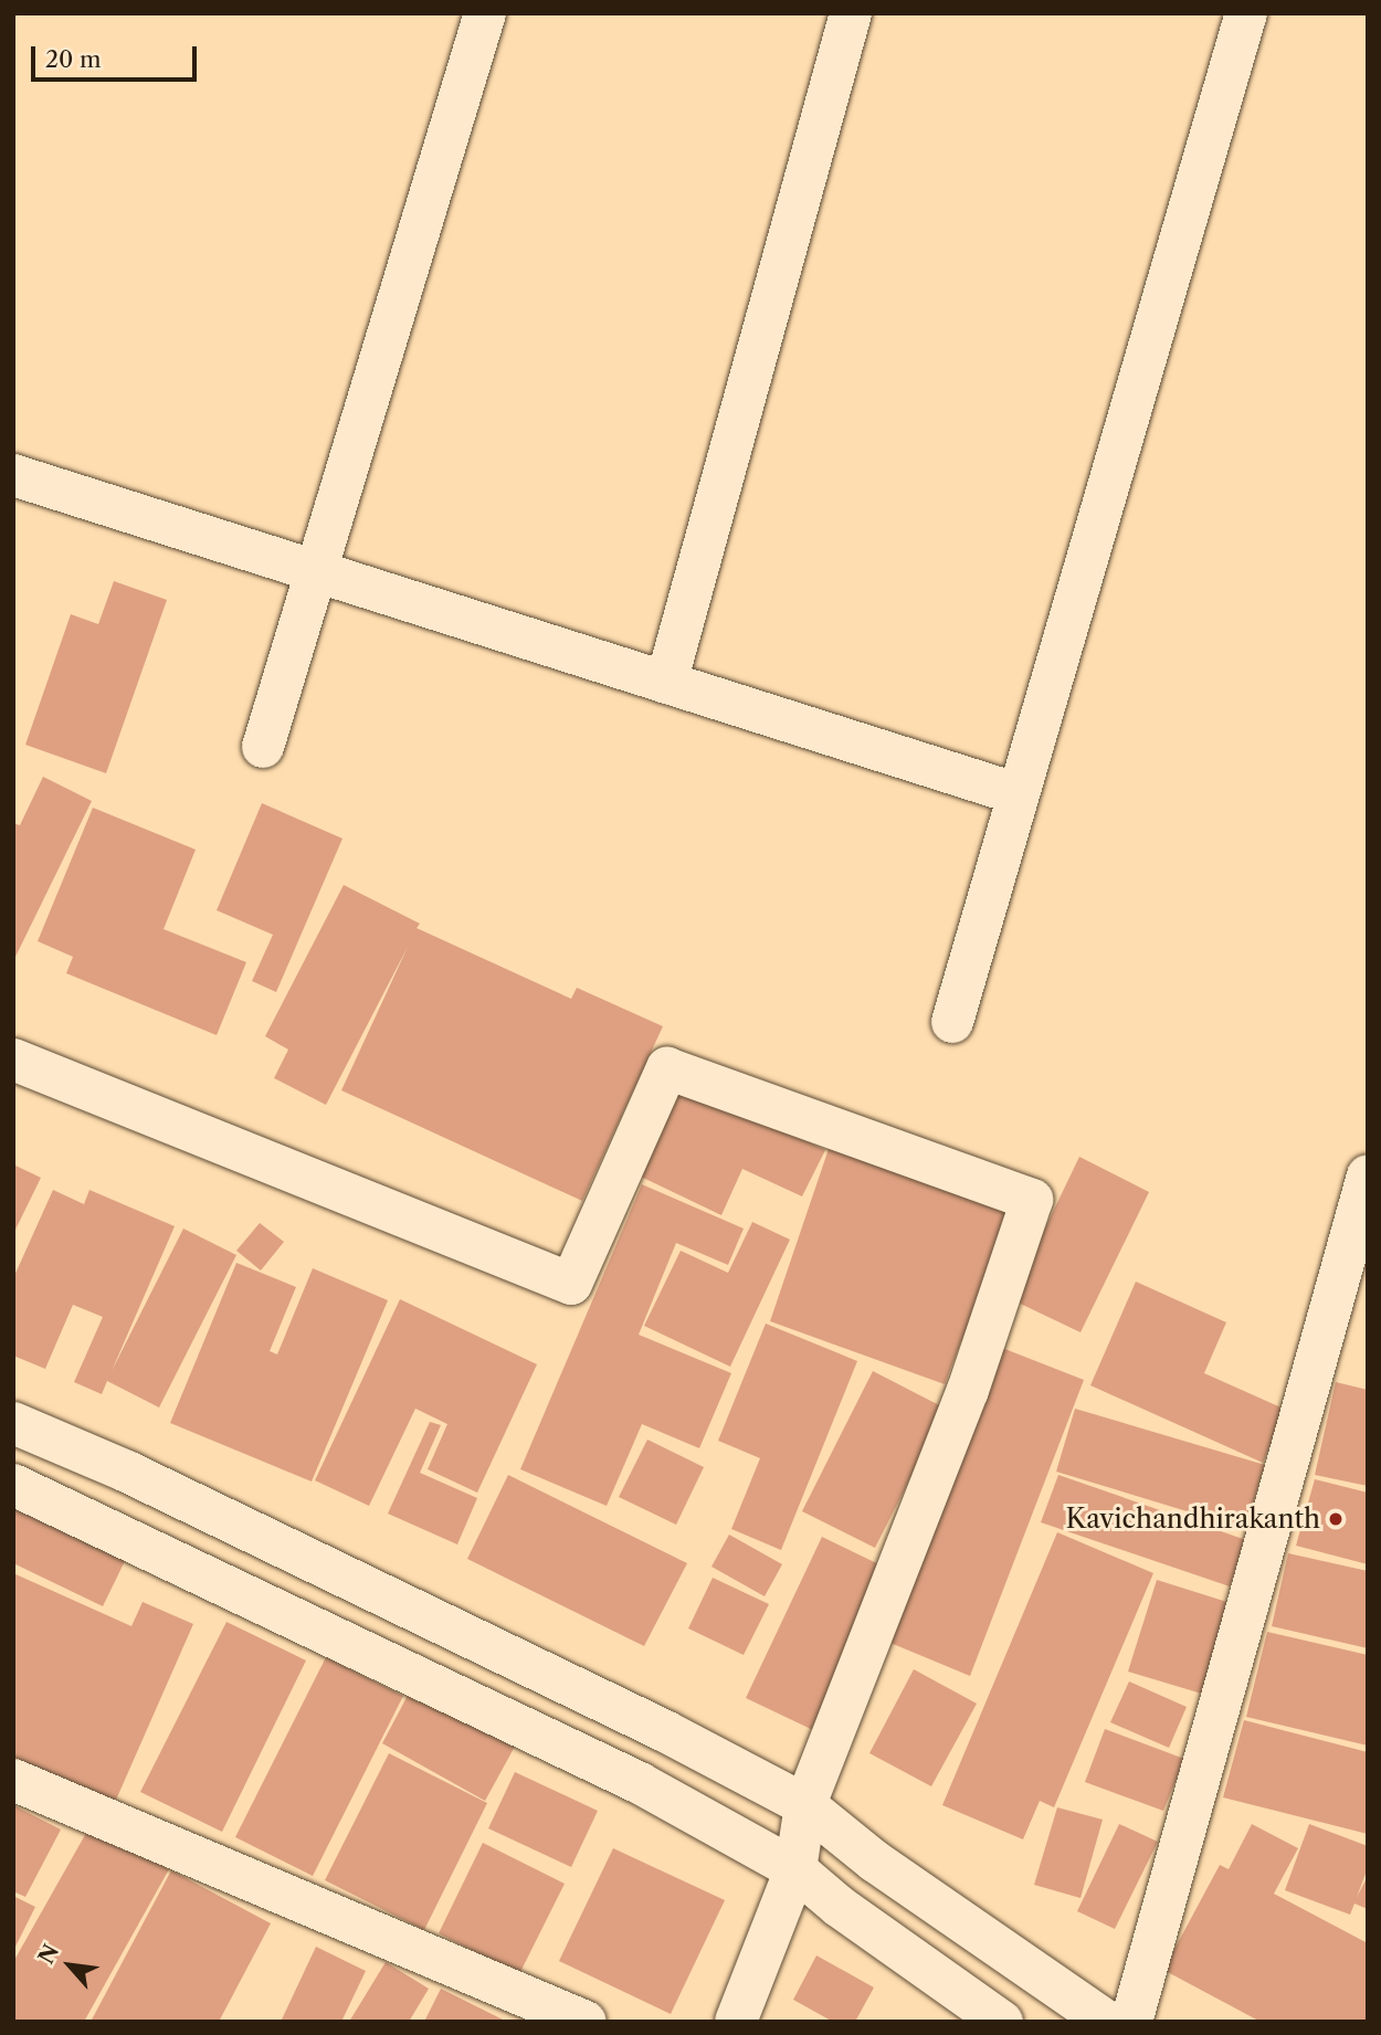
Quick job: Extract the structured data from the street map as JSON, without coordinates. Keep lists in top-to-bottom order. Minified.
{"places":["Kavichandhirakanth"],"scale_bar":"20 m","north":"top left"}
